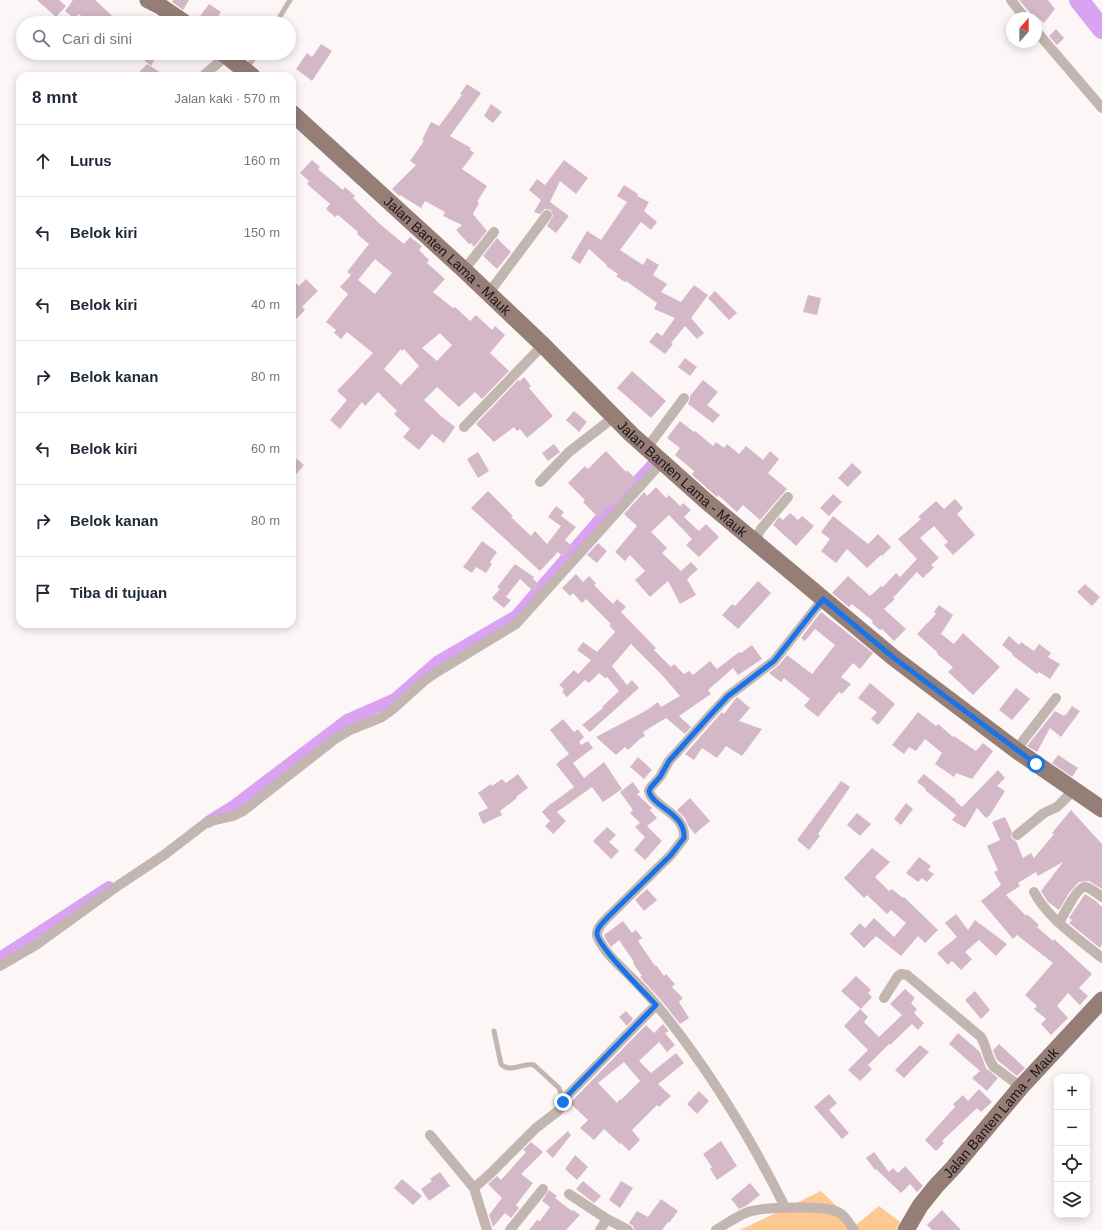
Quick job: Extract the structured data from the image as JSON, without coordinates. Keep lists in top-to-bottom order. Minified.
{"streets":{"main road":["Jalan Banten Lama - Mauk"]},"north":"top","page":{"search":"Cari di sini","heading":["8 mnt","Jalan kaki · 570 m"],"list":[["Lurus","160 m"],["Belok kiri","150 m"],["Belok kiri","40 m"],["Belok kanan","80 m"],["Belok kiri","60 m"],["Belok kanan","80 m"],"Tiba di tujuan"],"map_buttons":["+","−"]}}
